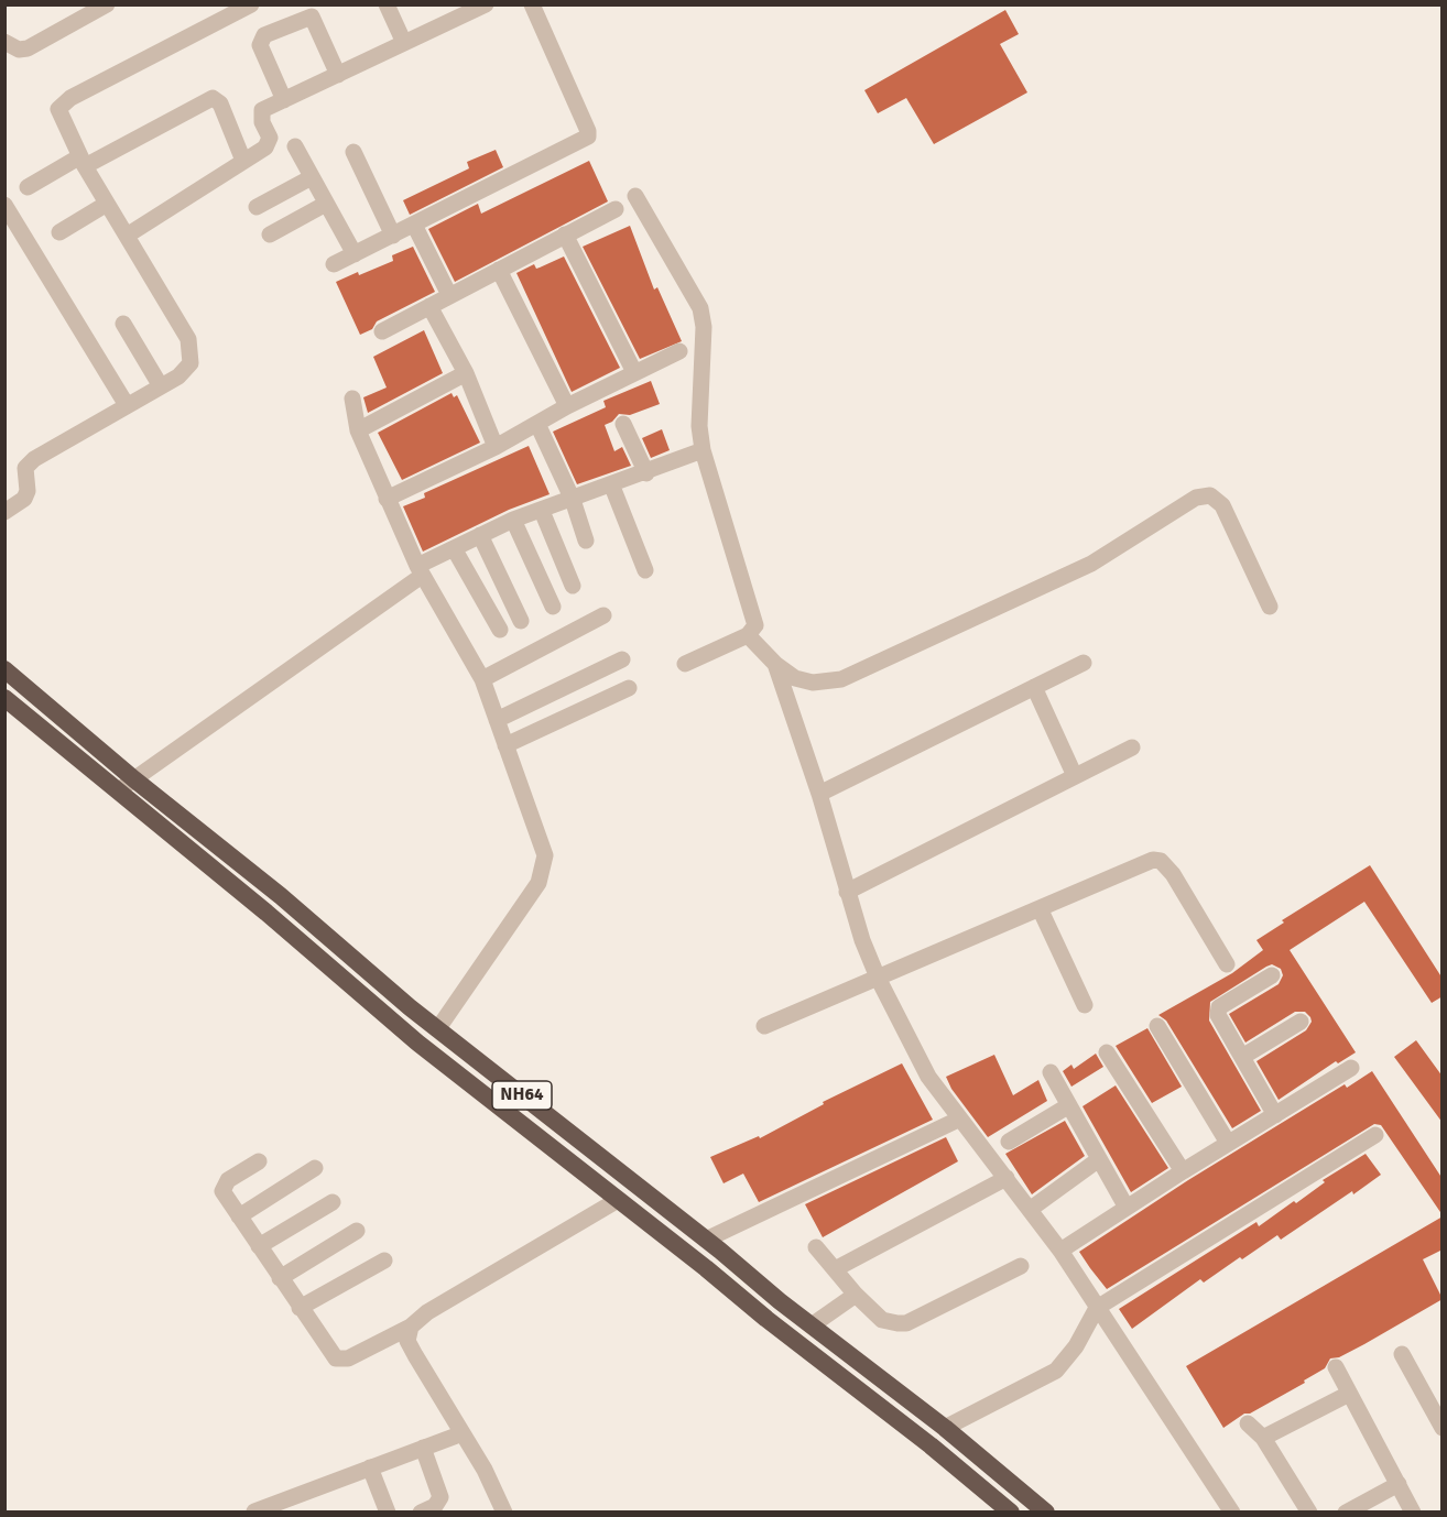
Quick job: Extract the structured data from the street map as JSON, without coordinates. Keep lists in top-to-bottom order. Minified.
{"streets":{"highway":["NH64"]}}
